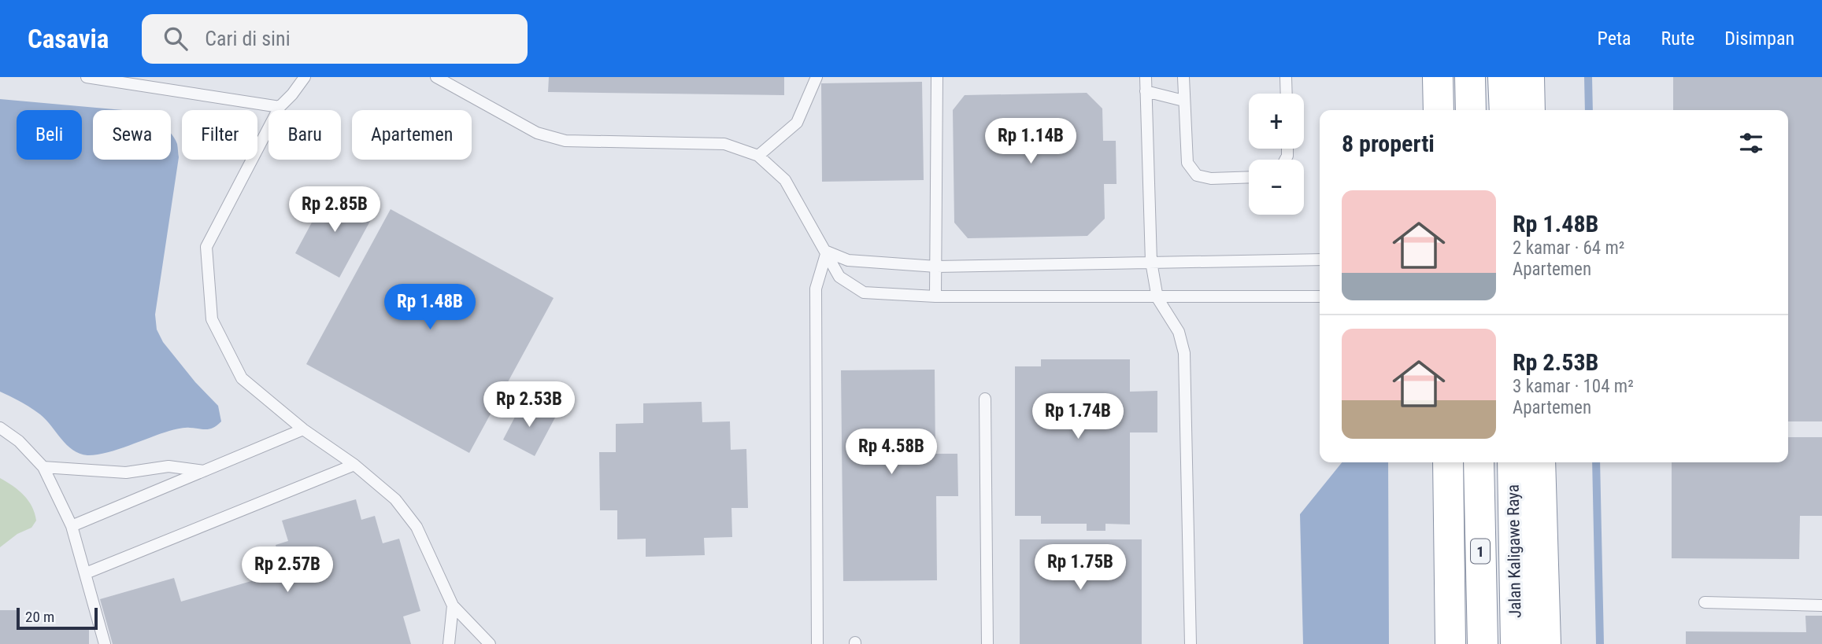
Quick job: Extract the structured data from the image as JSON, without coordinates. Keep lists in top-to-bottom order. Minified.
{"streets":{"highway":["1","Jalan Kaligawe Raya"]},"scale_bar":"20 m","page":{"header":"Casavia","search":"Cari di sini","nav":["Peta","Rute","Disimpan"],"map_buttons":["+","−"],"chip":["Beli","Sewa","Filter","Baru","Apartemen"],"heading":"8 properti","price":["Rp 1.14B","Rp 2.85B","Rp 1.48B","Rp 2.53B","Rp 1.74B","Rp 4.58B","Rp 1.75B","Rp 2.57B"],"list":[{"name":"Rp 1.48B","note":"2 kamar · 64 m² · Apartemen"},{"name":"Rp 2.53B","note":"3 kamar · 104 m² · Apartemen"}],"scale":"20 m"}}
